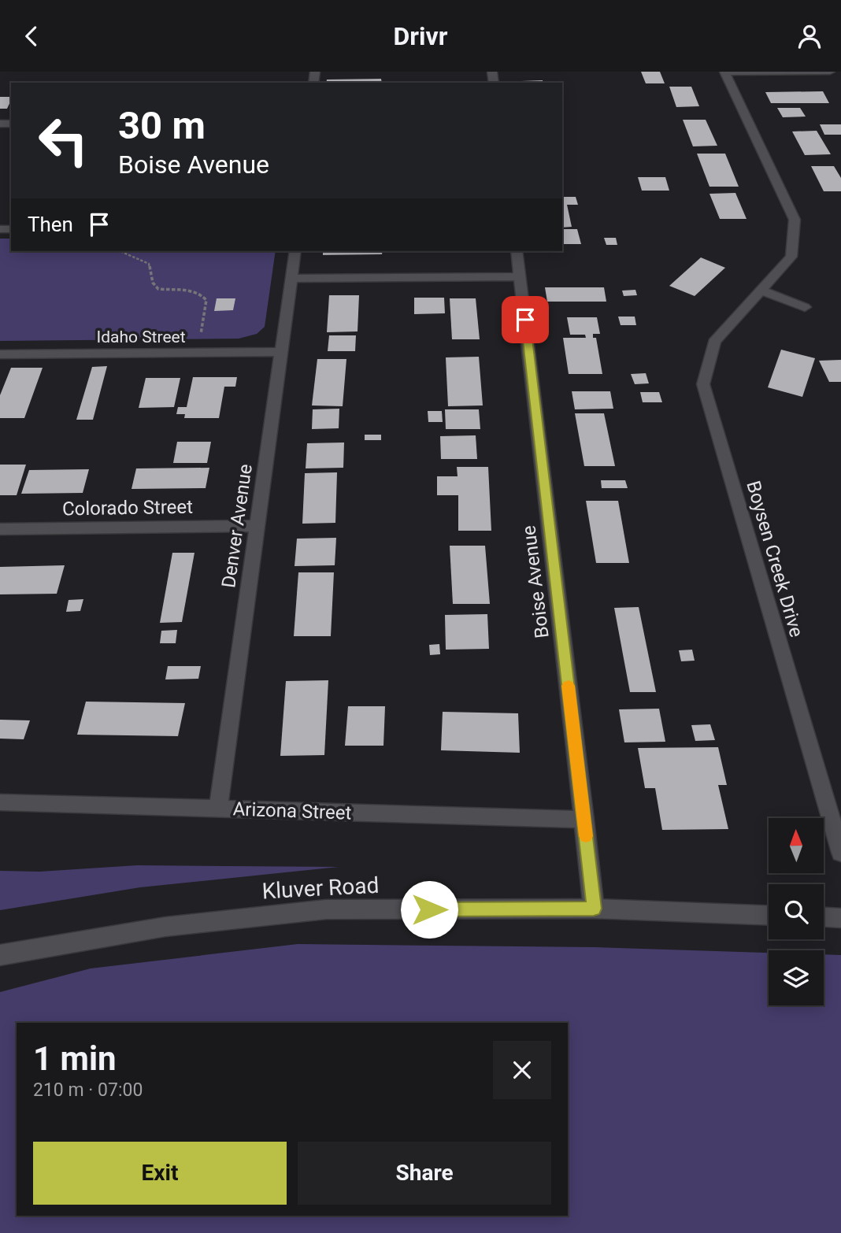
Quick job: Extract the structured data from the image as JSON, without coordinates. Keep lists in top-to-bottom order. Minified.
{"streets":{"street":["Idaho Street","Colorado Street","Denver Avenue","Boysen Creek Drive","Boise Avenue","Arizona Street","Kluver Road"]},"crossings":[["Idaho Street","Denver Avenue"],["Colorado Street","Denver Avenue"],["Denver Avenue","Arizona Street"],["Boise Avenue","Arizona Street"],["Boise Avenue","Kluver Road"]],"north":"top","page":{"header":"Drivr","turn":["30 m","Boise Avenue"],"then":"Then","heading":["1 min","210 m · 07:00"],"buttons":["Exit","Share"]}}
